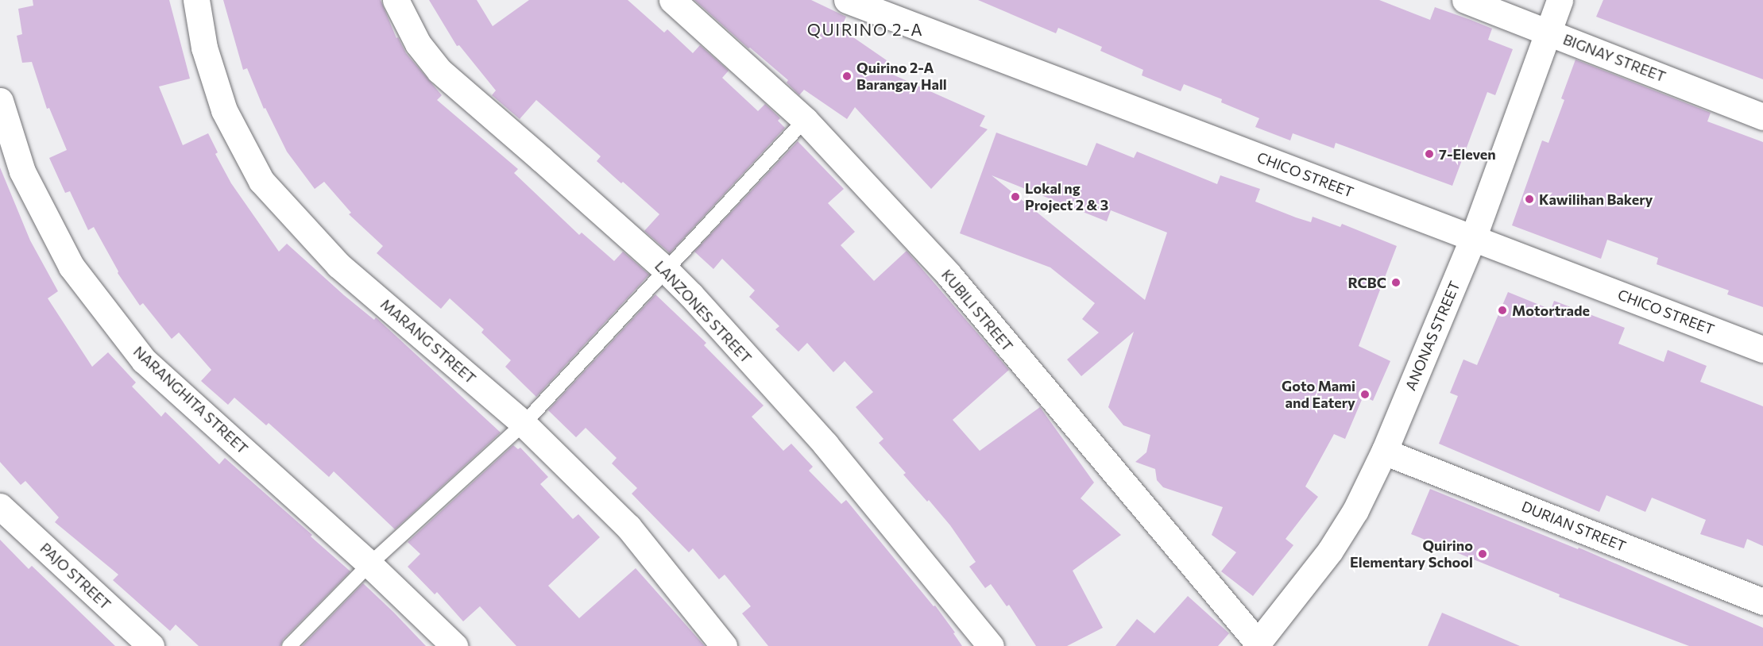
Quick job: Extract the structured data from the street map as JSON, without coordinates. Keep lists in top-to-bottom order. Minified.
{"streets":{"street":["BIGNAY STREET","CHICO STREET","KUBILI STREET","LANZONES STREET","ANONAS STREET","MARANG STREET","NARANGHITA STREET","DURIAN STREET","PAJO STREET"]},"crossings":[["BIGNAY STREET","ANONAS STREET"],["CHICO STREET","ANONAS STREET"],["KUBILI STREET","ANONAS STREET"],["ANONAS STREET","DURIAN STREET"]],"districts":["QUIRINO 2-A"],"places":["Quirino 2-A Barangay Hall","7-Eleven","Lokal ng Project 2 & 3","Kawilihan Bakery","RCBC","Motortrade","Goto Mami and Eatery","Quirino Elementary School"]}
